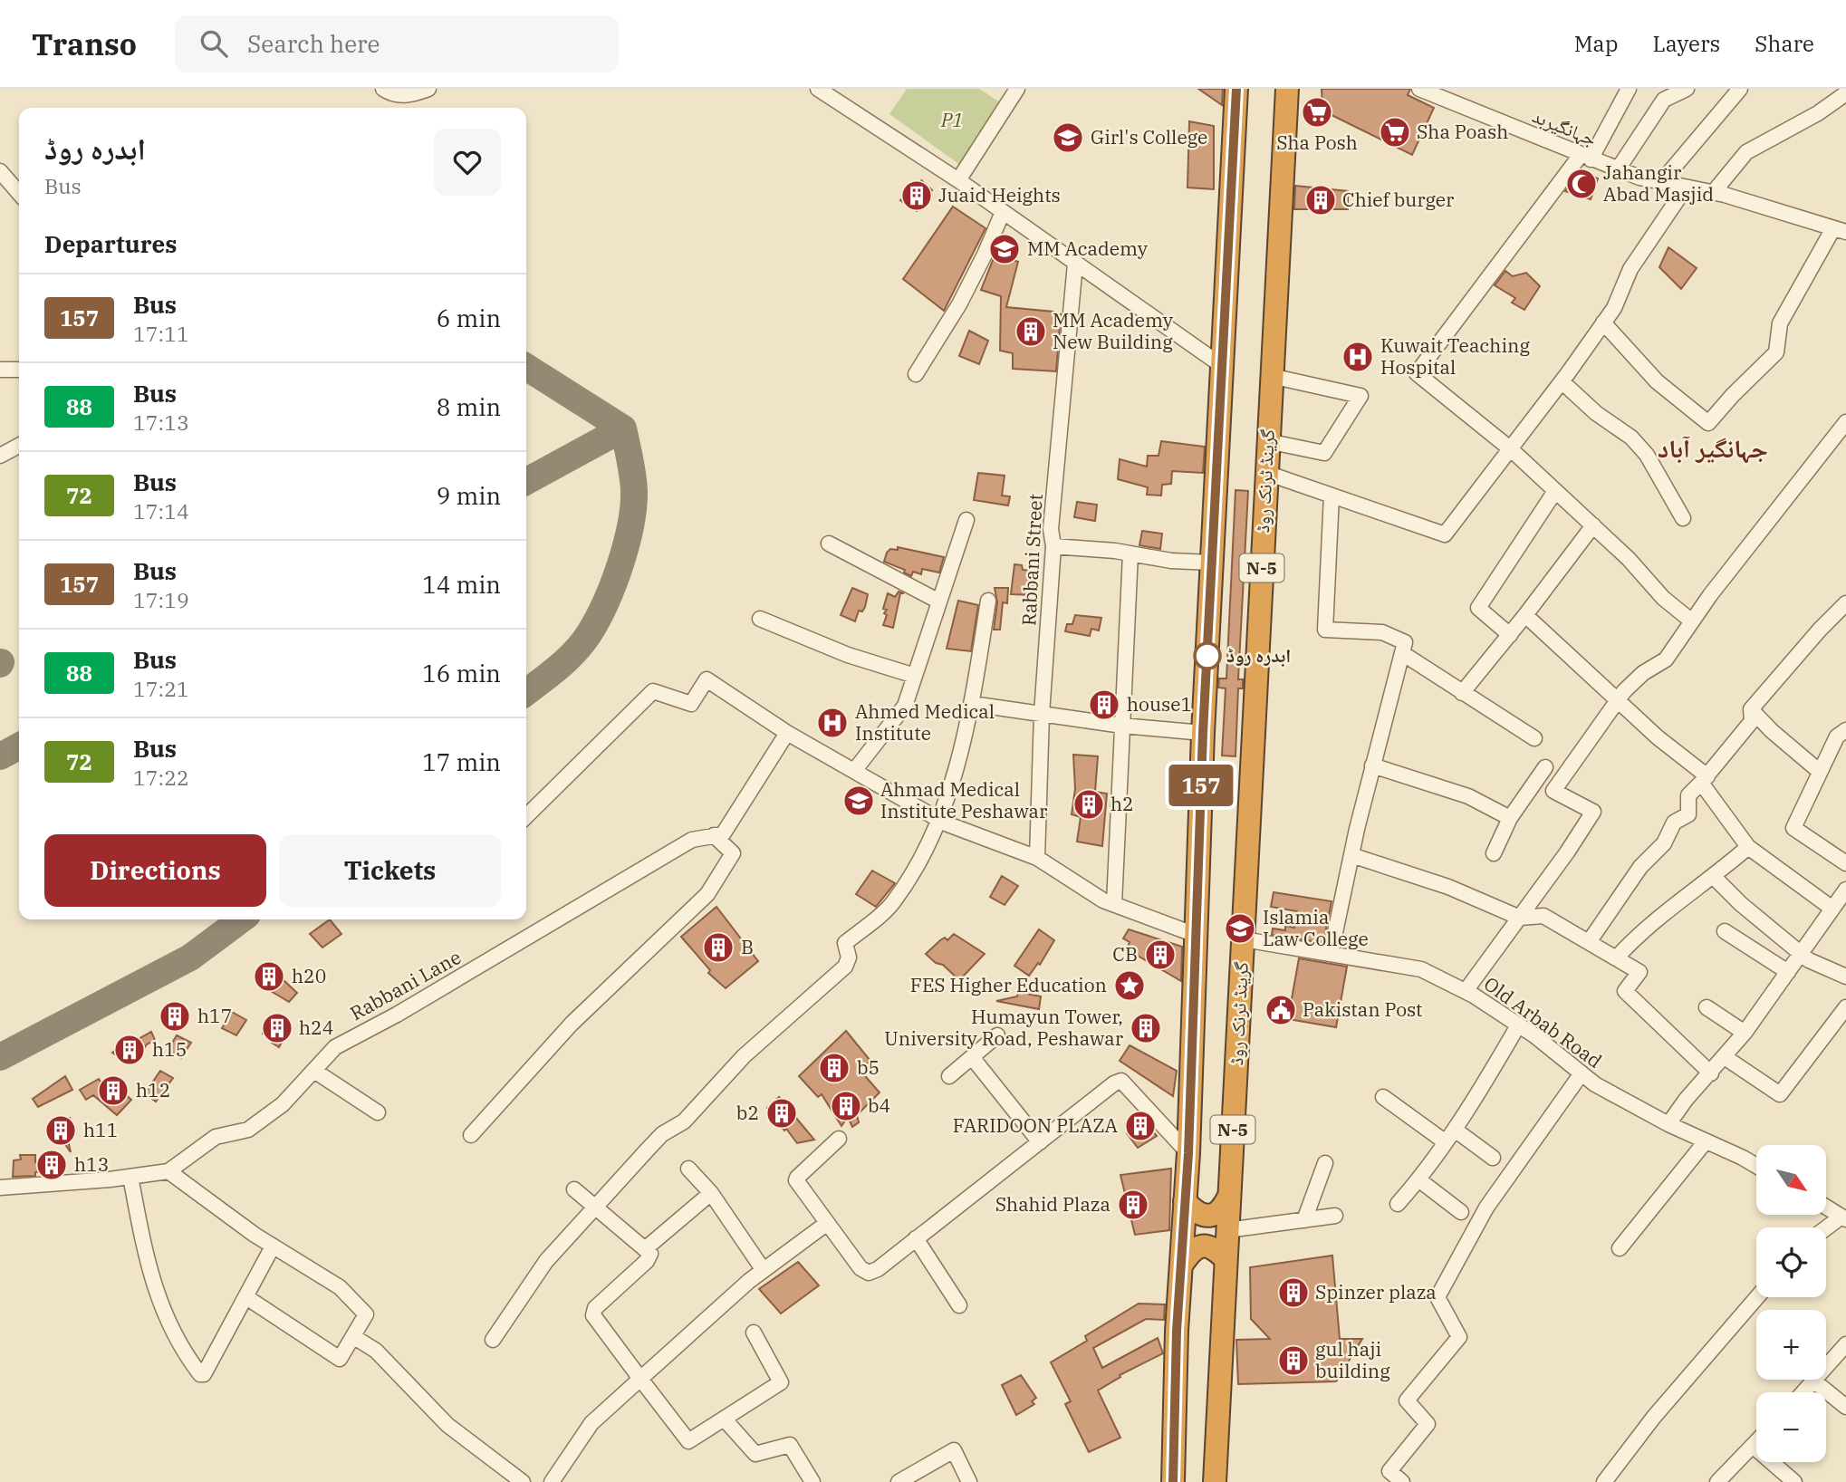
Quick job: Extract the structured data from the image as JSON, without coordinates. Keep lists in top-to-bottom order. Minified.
{"streets":{"highway":["گرینڈ ٹرنک روڈ","N-5"],"street":["جہانگیربد","Rabbani Street","Rabbani Lane","Old Arbab Road"]},"crossings":[["گرینڈ ٹرنک روڈ","Old Arbab Road"]],"districts":["جہانگیر آباد"],"parks":["P1"],"places":{"supermarket":["Sha Posh","Sha Poash"],"school or university":["Girl's College","MM Academy","Ahmad Medical Institute Peshawar","Islamia Law College"],"mosque":["Jahangir Abad Masjid"],"building":["Juaid Heights","Chief burger","MM Academy New Building","house1","h2","B","CB","h20","h17","h24","Humayun Tower, University Road, Peshawar","h15","b5","h12","b4","b2","FARIDOON PLAZA","h11","h13","Shahid Plaza","Spinzer plaza","gul haji building"],"hospital":["Kuwait Teaching Hospital","Ahmed Medical Institute"],"other":["ابدرہ روڈ"],"place":["FES Higher Education"],"public building":["Pakistan Post"]},"lines":["bus line 157"],"north":"bottom right","page":{"header":"Transo","search":"Search here","nav":["Map","Layers","Share"],"on_map":"157","heading":[["ابدرہ روڈ","Bus"],"Departures"],"list":[{"mark":"157","name":"Bus","note":"17:11","value":"6 min"},{"mark":"88","name":"Bus","note":"17:13","value":"8 min"},{"mark":"72","name":"Bus","note":"17:14","value":"9 min"},{"mark":"157","name":"Bus","note":"17:19","value":"14 min"},{"mark":"88","name":"Bus","note":"17:21","value":"16 min"},{"mark":"72","name":"Bus","note":"17:22","value":"17 min"}],"buttons":["Directions","Tickets"],"map_buttons":["+","−"]}}
